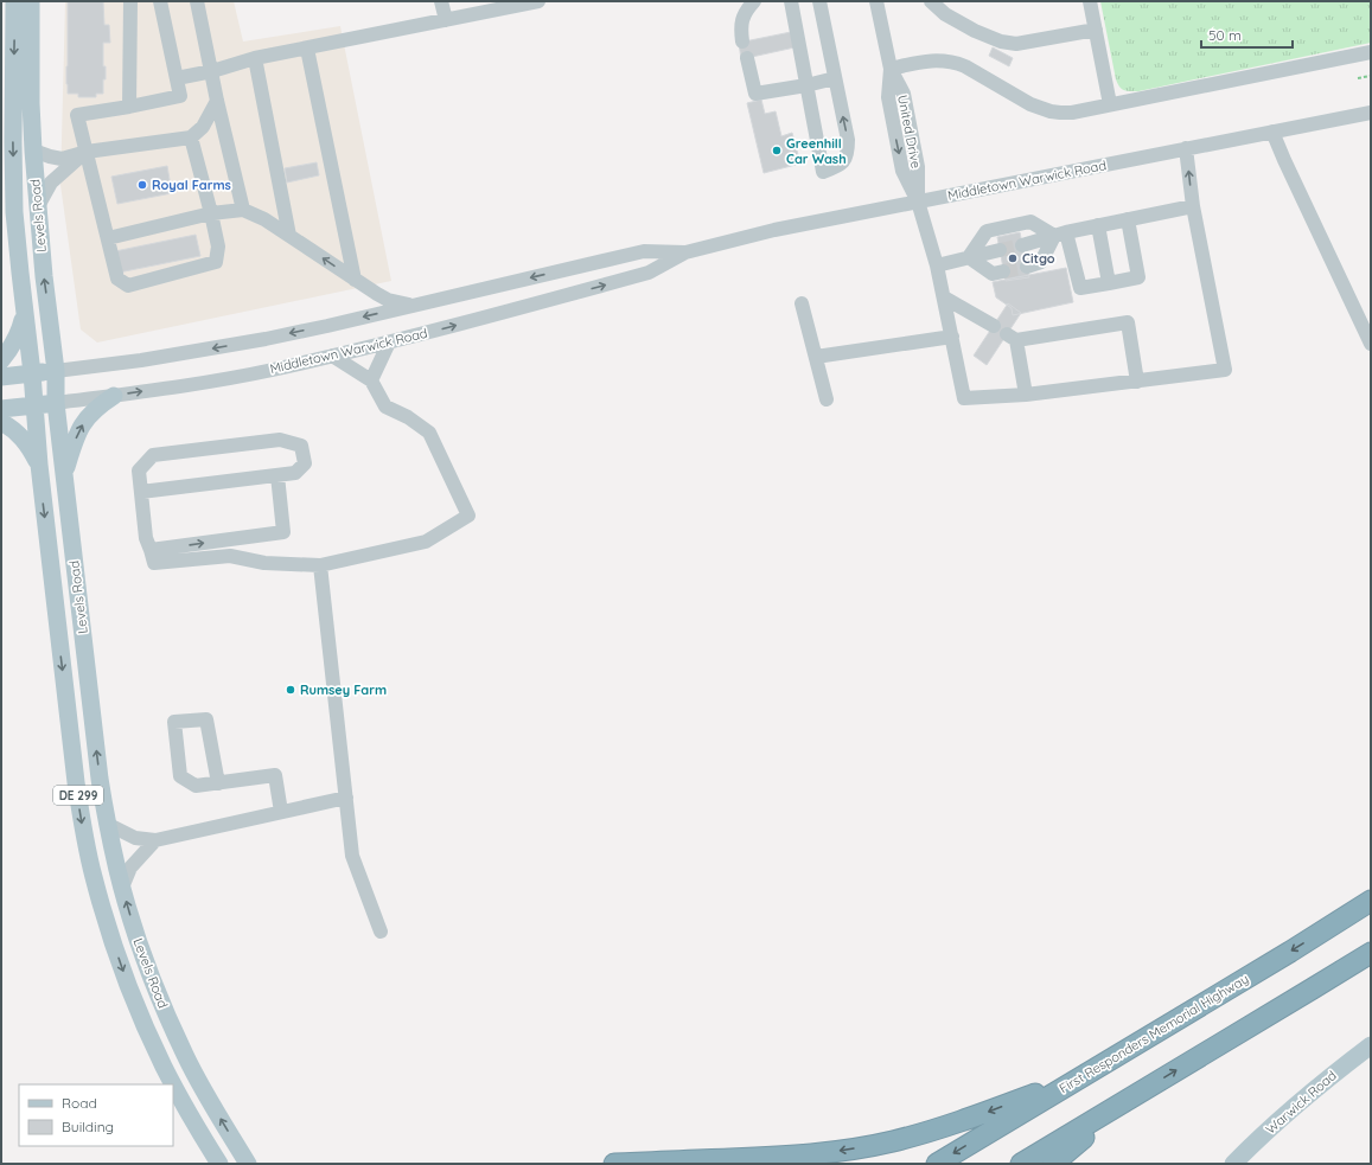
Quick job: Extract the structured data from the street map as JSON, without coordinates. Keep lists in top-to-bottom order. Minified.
{"streets":{"highway":["First Responders Memorial Highway"],"main road":["Middletown Warwick Road","Levels Road","DE 299","Warwick Road"],"street":["United Drive"]},"crossings":[["United Drive","Middletown Warwick Road"],["Middletown Warwick Road","Levels Road"],["Levels Road","DE 299"]],"places":["Greenhill Car Wash","Royal Farms","Citgo","Rumsey Farm"],"legend":["Road","Building"],"scale_bar":"50 m"}
